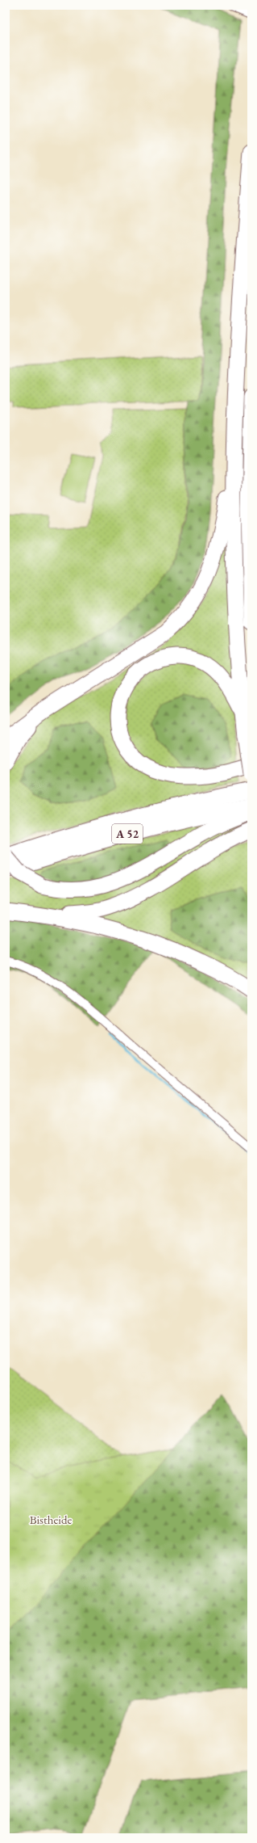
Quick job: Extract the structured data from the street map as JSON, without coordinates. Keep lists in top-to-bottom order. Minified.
{"streets":{"highway":["A 52"]},"parks":["Bistheide"]}
